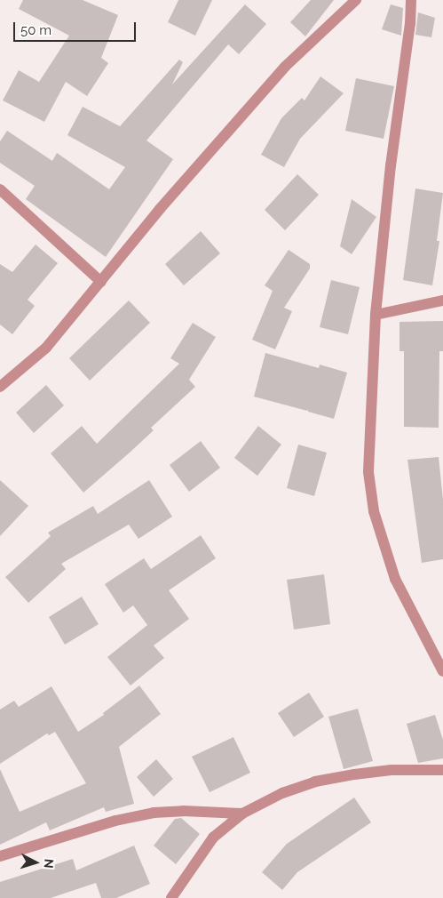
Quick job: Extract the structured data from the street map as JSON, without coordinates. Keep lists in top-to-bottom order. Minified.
{"scale_bar":"50 m","north":"right"}
